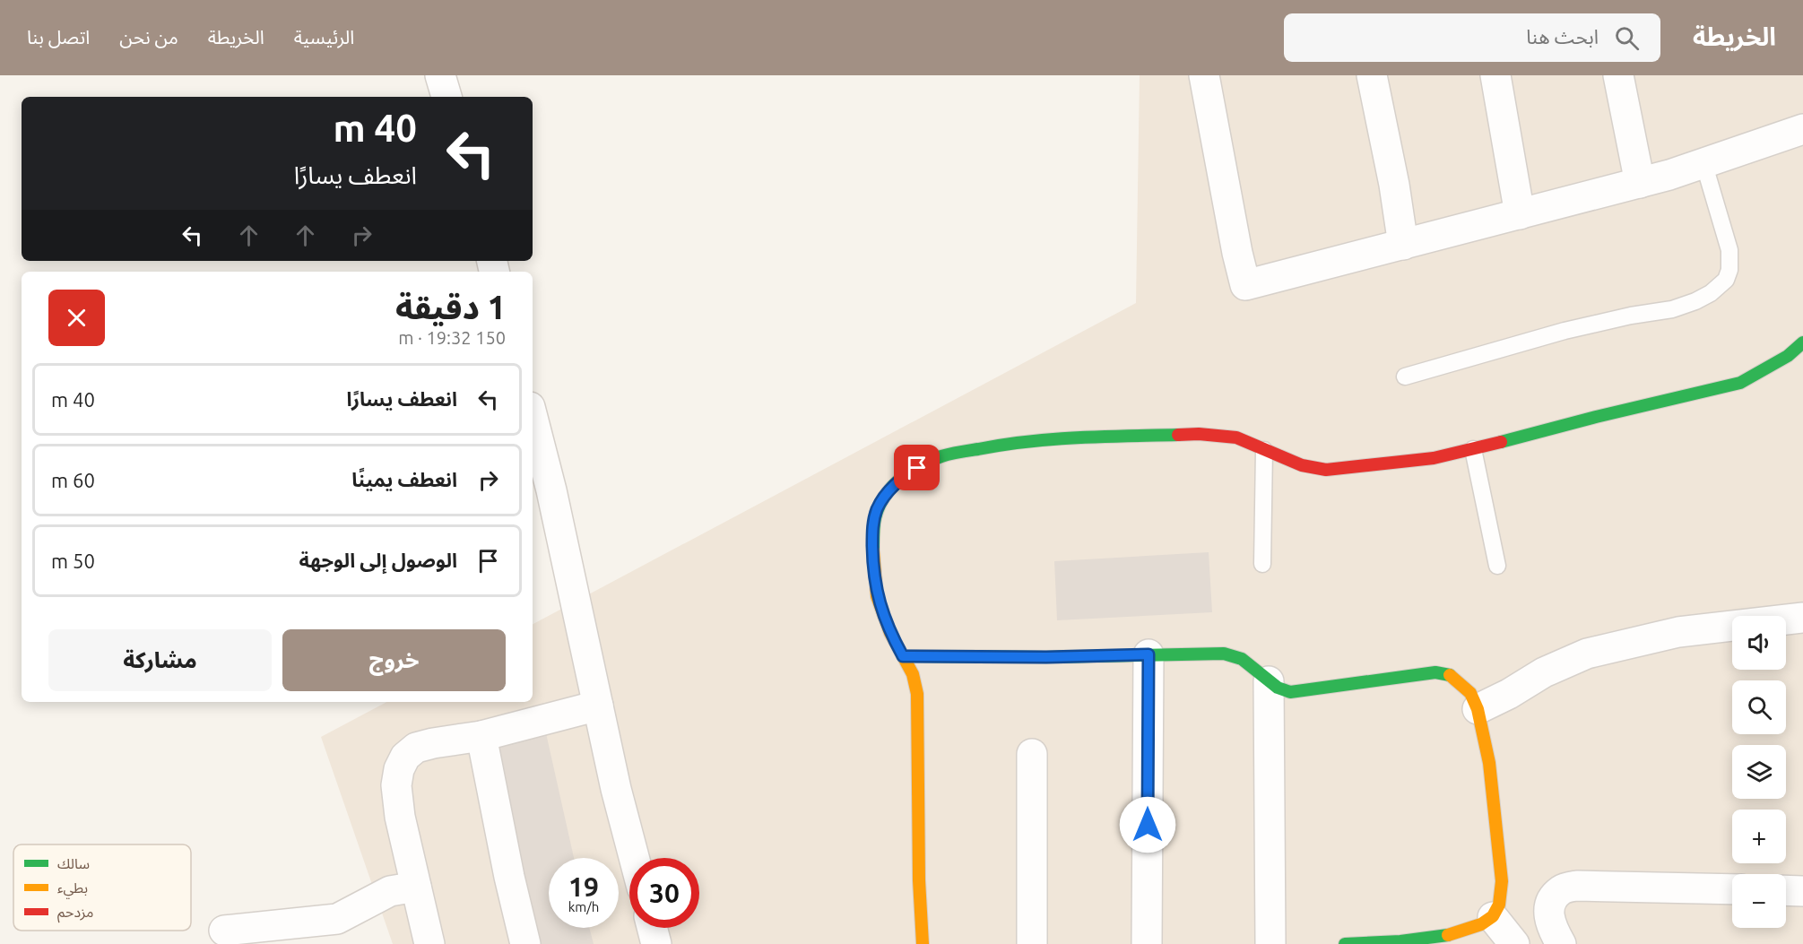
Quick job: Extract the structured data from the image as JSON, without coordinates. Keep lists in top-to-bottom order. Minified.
{"legend":["سالك","بطيء","مزدحم"],"page":{"header":"الخريطة","search":"ابحث هنا","nav":["الرئيسية","الخريطة","من نحن","اتصل بنا"],"turn":["40 m","انعطف يسارًا"],"heading":["1 دقيقة","150 m · 19:32"],"list":[{"name":"انعطف يسارًا","value":"40 m"},{"name":"انعطف يمينًا","value":"60 m"},{"name":"الوصول إلى الوجهة","value":"50 m"}],"map_buttons":["+","−"],"buttons":["خروج","مشاركة"],"speed":"19 km/h","limit":"30"}}
